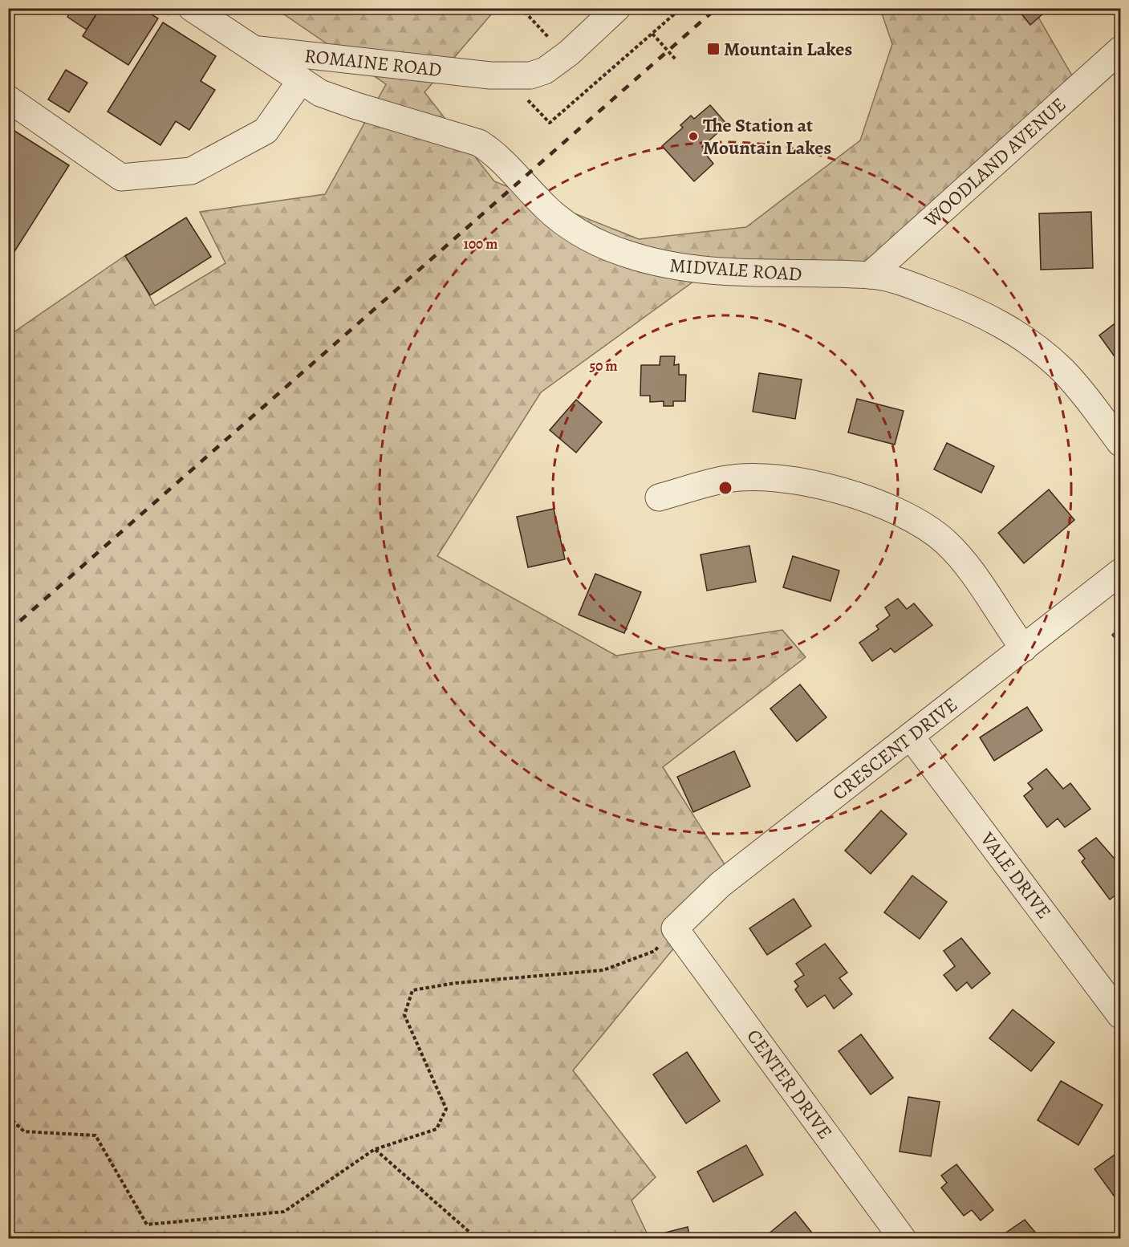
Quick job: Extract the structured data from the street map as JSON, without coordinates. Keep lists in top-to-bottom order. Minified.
{"streets":{"street":["ROMAINE ROAD","WOODLAND AVENUE","MIDVALE ROAD","CRESCENT DRIVE","VALE DRIVE","CENTER DRIVE"]},"crossings":[["ROMAINE ROAD","MIDVALE ROAD"],["WOODLAND AVENUE","MIDVALE ROAD"],["CRESCENT DRIVE","VALE DRIVE"],["CRESCENT DRIVE","CENTER DRIVE"]],"places":{"transit":["Mountain Lakes"],"other":["The Station at Mountain Lakes"]},"rings":["100 m","50 m"]}
